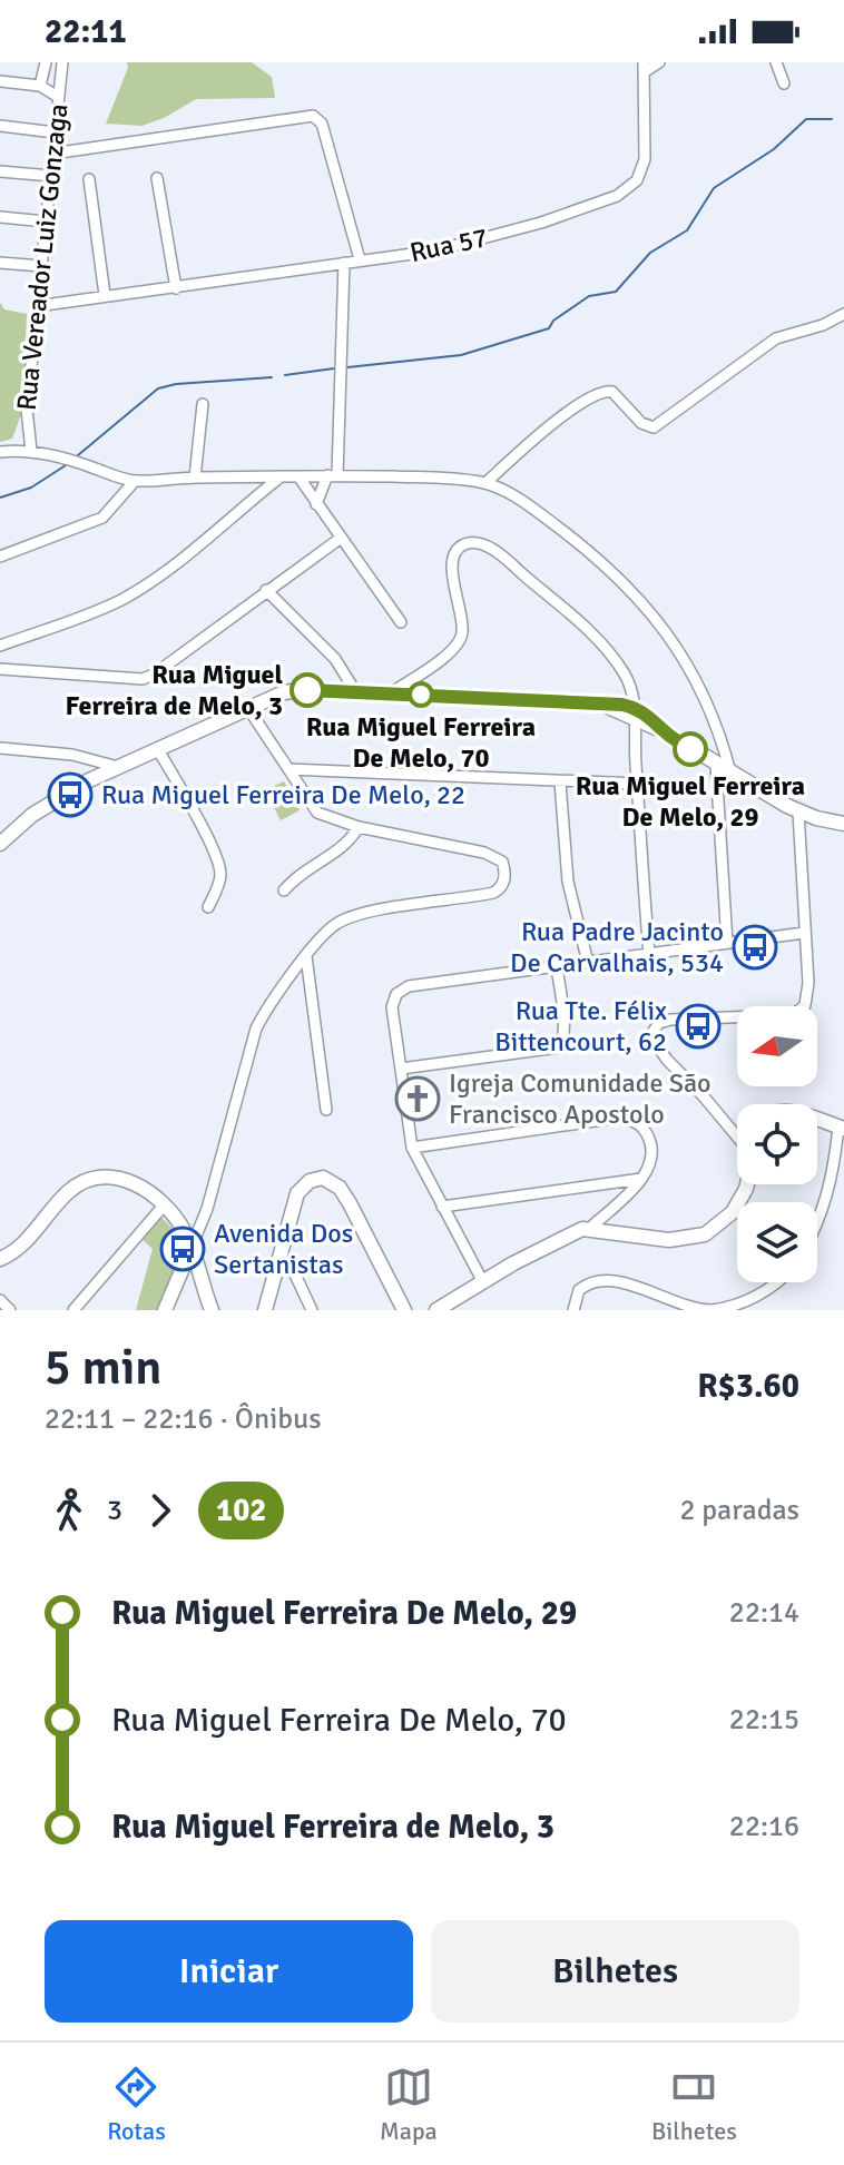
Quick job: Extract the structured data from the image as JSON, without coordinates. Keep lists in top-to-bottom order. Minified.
{"streets":{"street":["Rua 57","Rua Vereador Luiz Gonzaga"]},"crossings":[["Rua 57","Rua Vereador Luiz Gonzaga"]],"places":{"other":["Rua Miguel Ferreira de Melo, 3","Rua Miguel Ferreira De Melo, 70","Rua Miguel Ferreira De Melo, 29"],"bus stop":["Rua Miguel Ferreira De Melo, 22","Rua Padre Jacinto De Carvalhais, 534","Rua Tte. Félix Bittencourt, 62","Avenida Dos Sertanistas"],"church":["Igreja Comunidade São Francisco Apostolo"]},"lines":["bus line 102"],"north":"left","page":{"status":"22:11","heading":["5 min","22:11 – 22:16 · Ônibus","R$3.60"],"legs":["3","102","2 paradas"],"list":[{"name":"Rua Miguel Ferreira De Melo, 29","value":"22:14"},{"name":"Rua Miguel Ferreira De Melo, 70","value":"22:15"},{"name":"Rua Miguel Ferreira de Melo, 3","value":"22:16"}],"buttons":["Iniciar","Bilhetes"],"tabs":["Rotas","Mapa","Bilhetes"]}}
